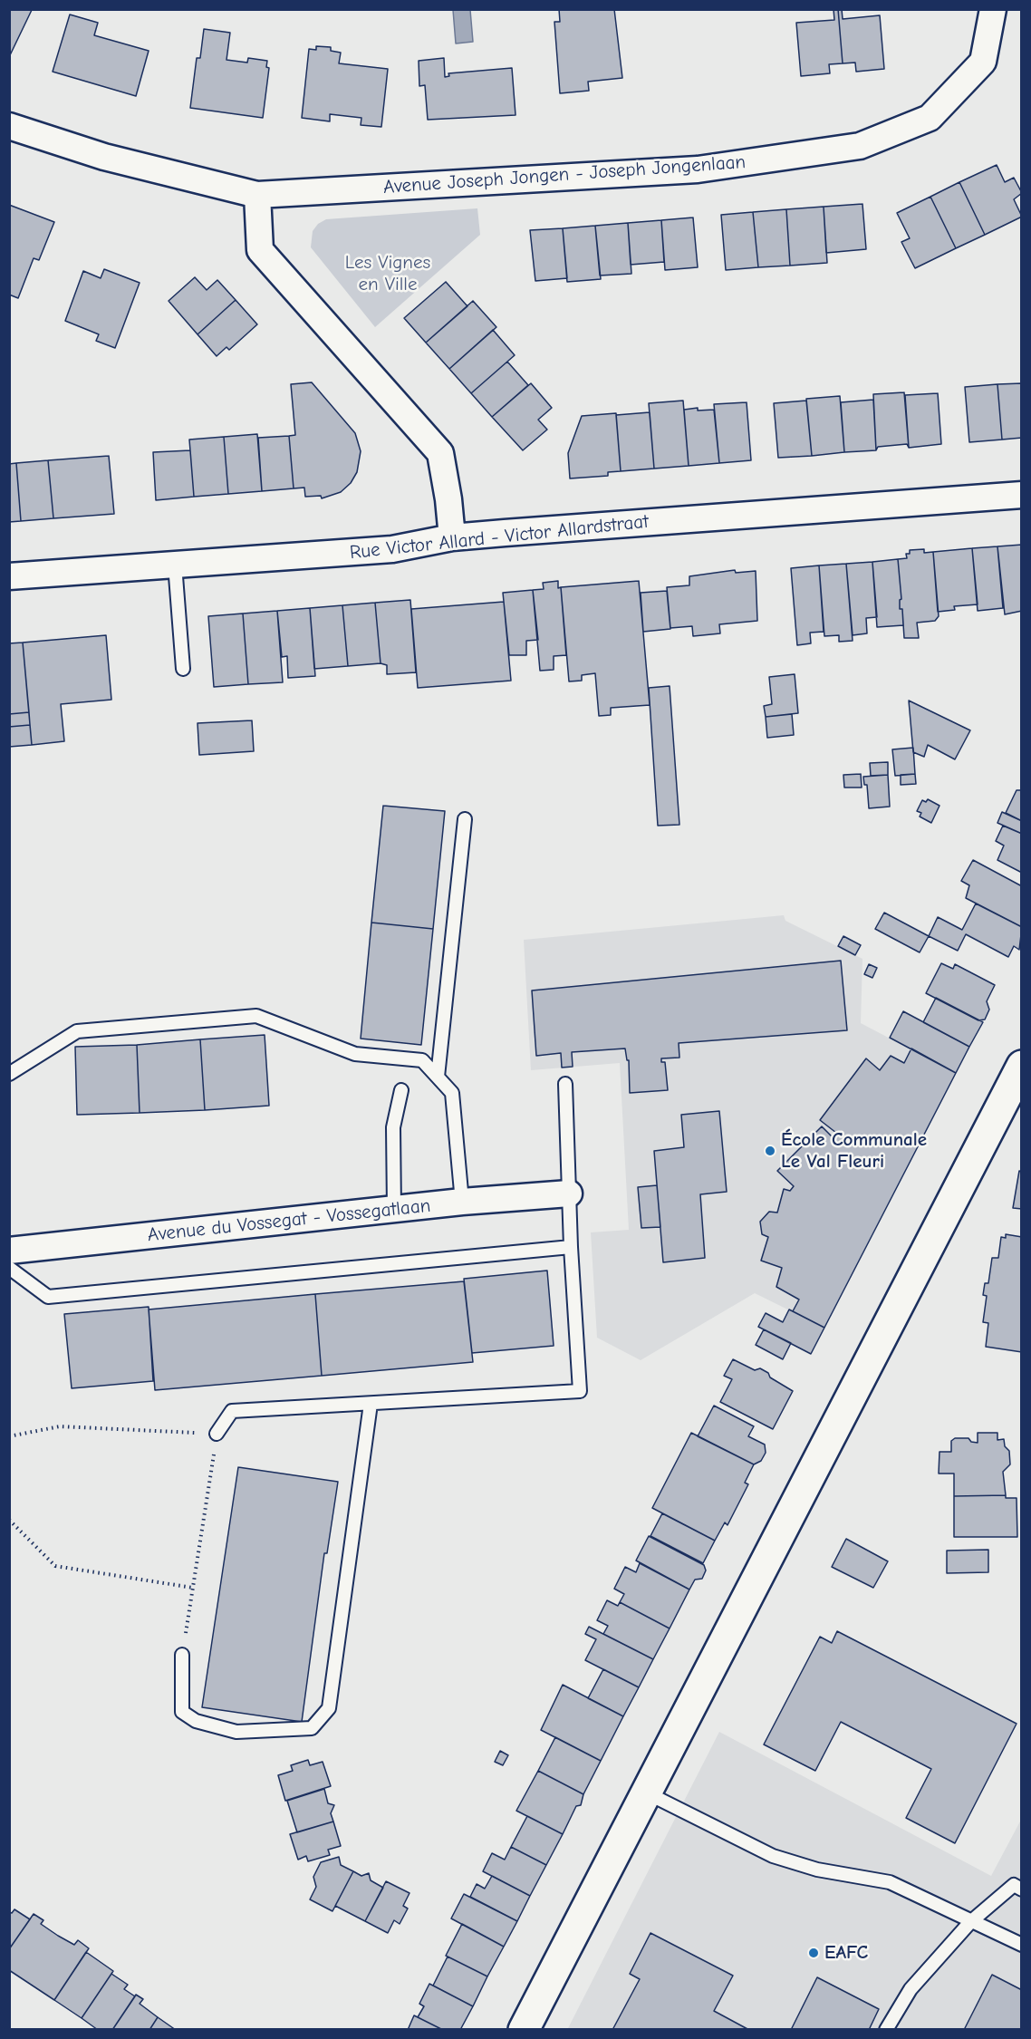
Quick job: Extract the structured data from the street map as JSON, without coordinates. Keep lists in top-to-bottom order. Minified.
{"streets":{"street":["Avenue Joseph Jongen - Joseph Jongenlaan","Rue Victor Allard - Victor Allardstraat","Avenue du Vossegat - Vossegatlaan"]},"parks":["Les Vignes en Ville"],"places":["École Communale Le Val Fleuri","EAFC"]}
